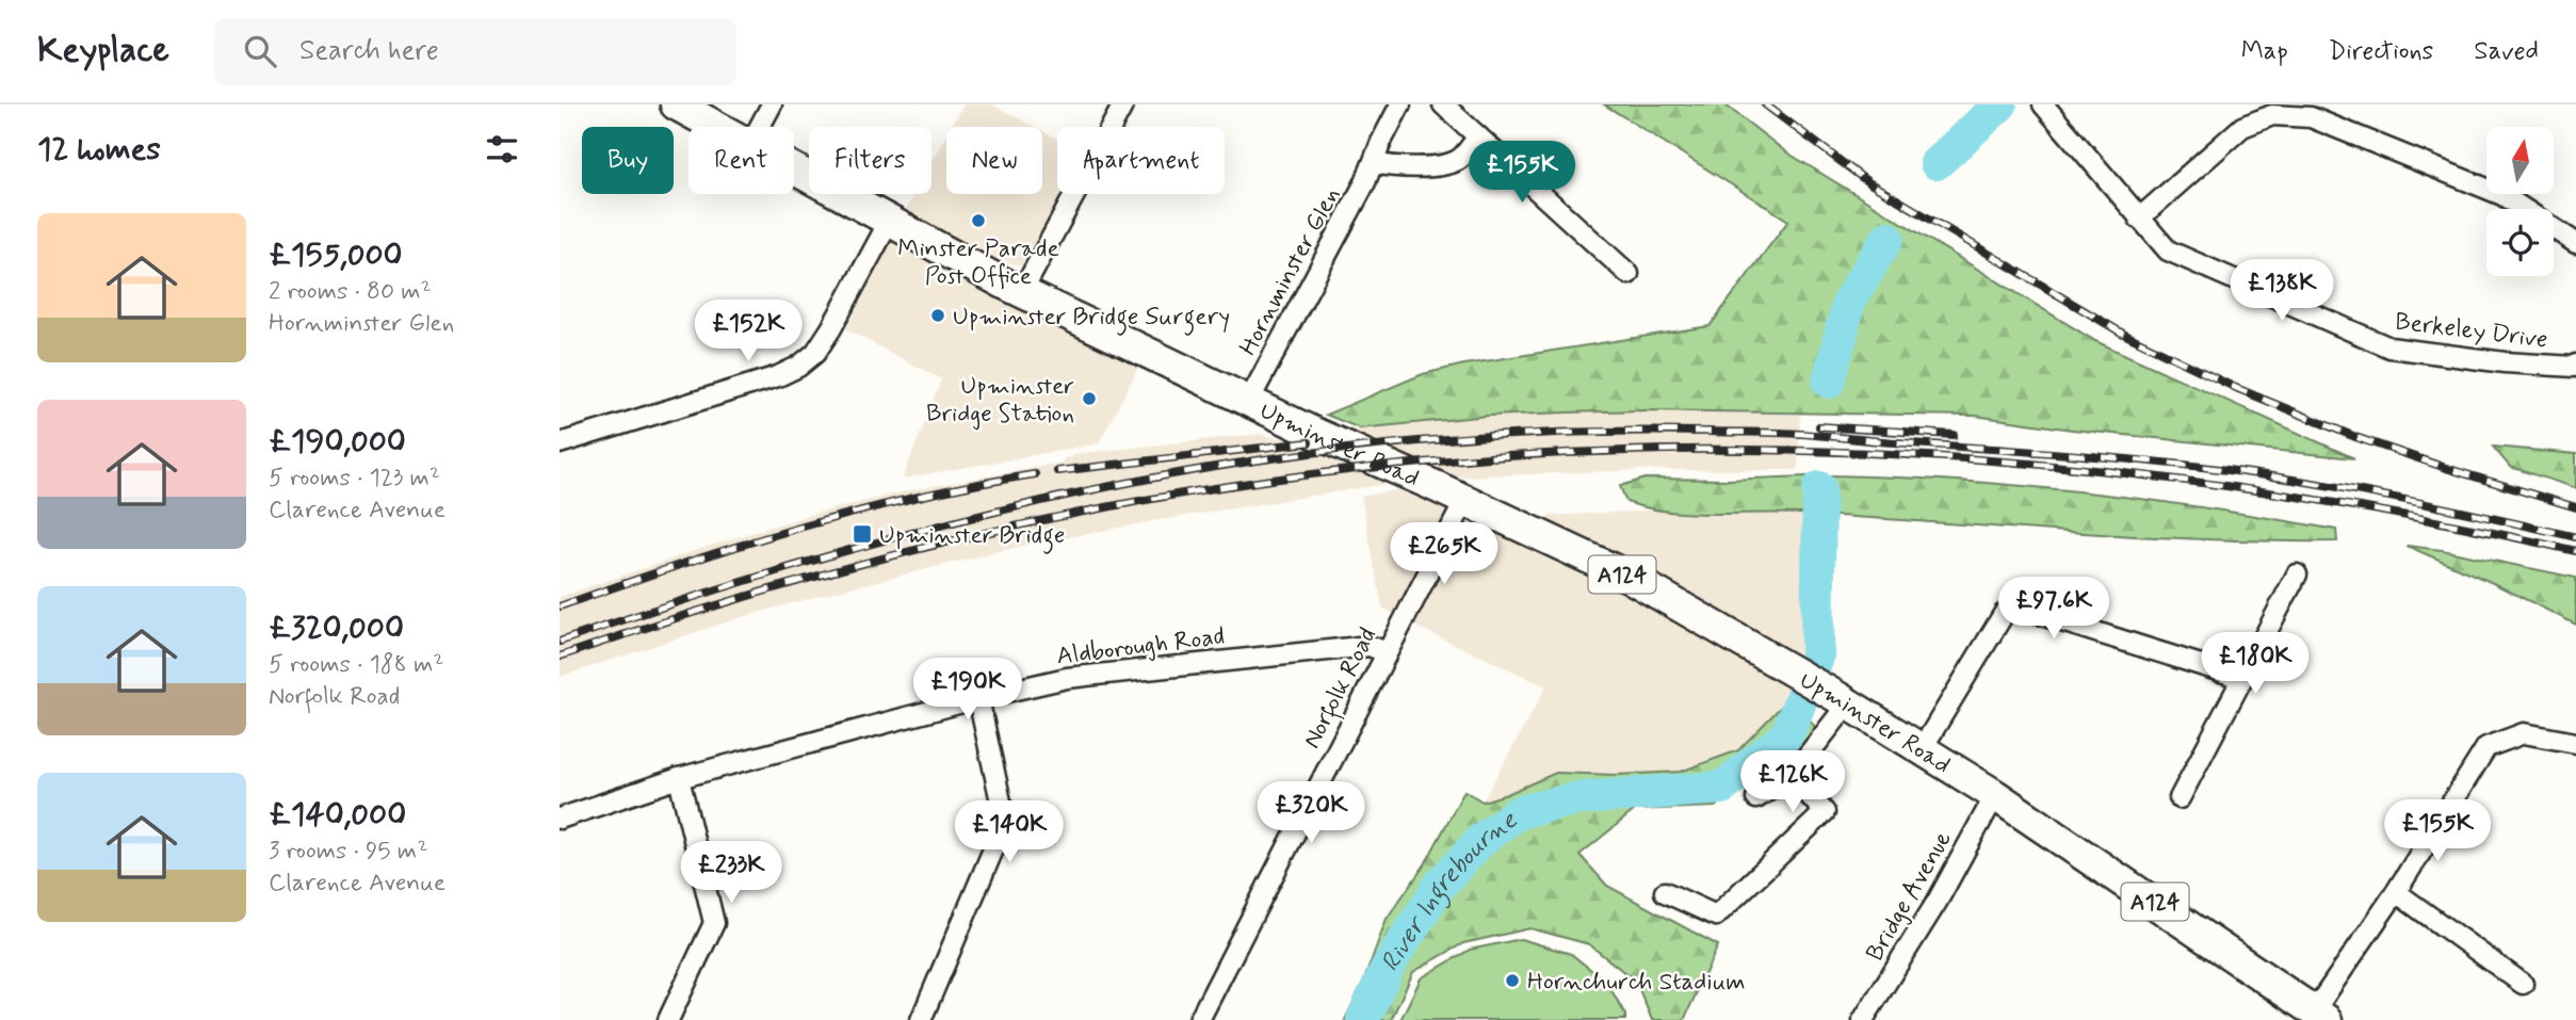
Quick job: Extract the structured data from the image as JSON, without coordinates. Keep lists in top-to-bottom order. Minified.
{"streets":{"main road":["Upminster Road","A124"],"street":["Hornminster Glen","Berkeley Drive","Aldborough Road","Norfolk Road","Bridge Avenue"]},"crossings":[["Hornminster Glen","Upminster Road"],["Upminster Road","A124"],["Upminster Road","Norfolk Road"],["Upminster Road","Bridge Avenue"],["A124","Bridge Avenue"],["Aldborough Road","Norfolk Road"]],"water":["River Ingrebourne"],"places":{"other":["Minster Parade Post Office","Upminster Bridge Surgery","Upminster Bridge Station","Hornchurch Stadium"],"transit":["Upminster Bridge"]},"north":"top","page":{"header":"Keyplace","search":"Search here","nav":["Map","Directions","Saved"],"heading":"12 homes","chip":["Buy","Rent","Filters","New","Apartment"],"price":["£155K","£138K","£152K","£265K","£97.6K","£180K","£190K","£126K","£320K","£155K","£140K","£233K"],"list":[{"name":"£155,000","note":"2 rooms · 80 m² · Hornminster Glen"},{"name":"£190,000","note":"5 rooms · 123 m² · Clarence Avenue"},{"name":"£320,000","note":"5 rooms · 188 m² · Norfolk Road"},{"name":"£140,000","note":"3 rooms · 95 m² · Clarence Avenue"}]}}
